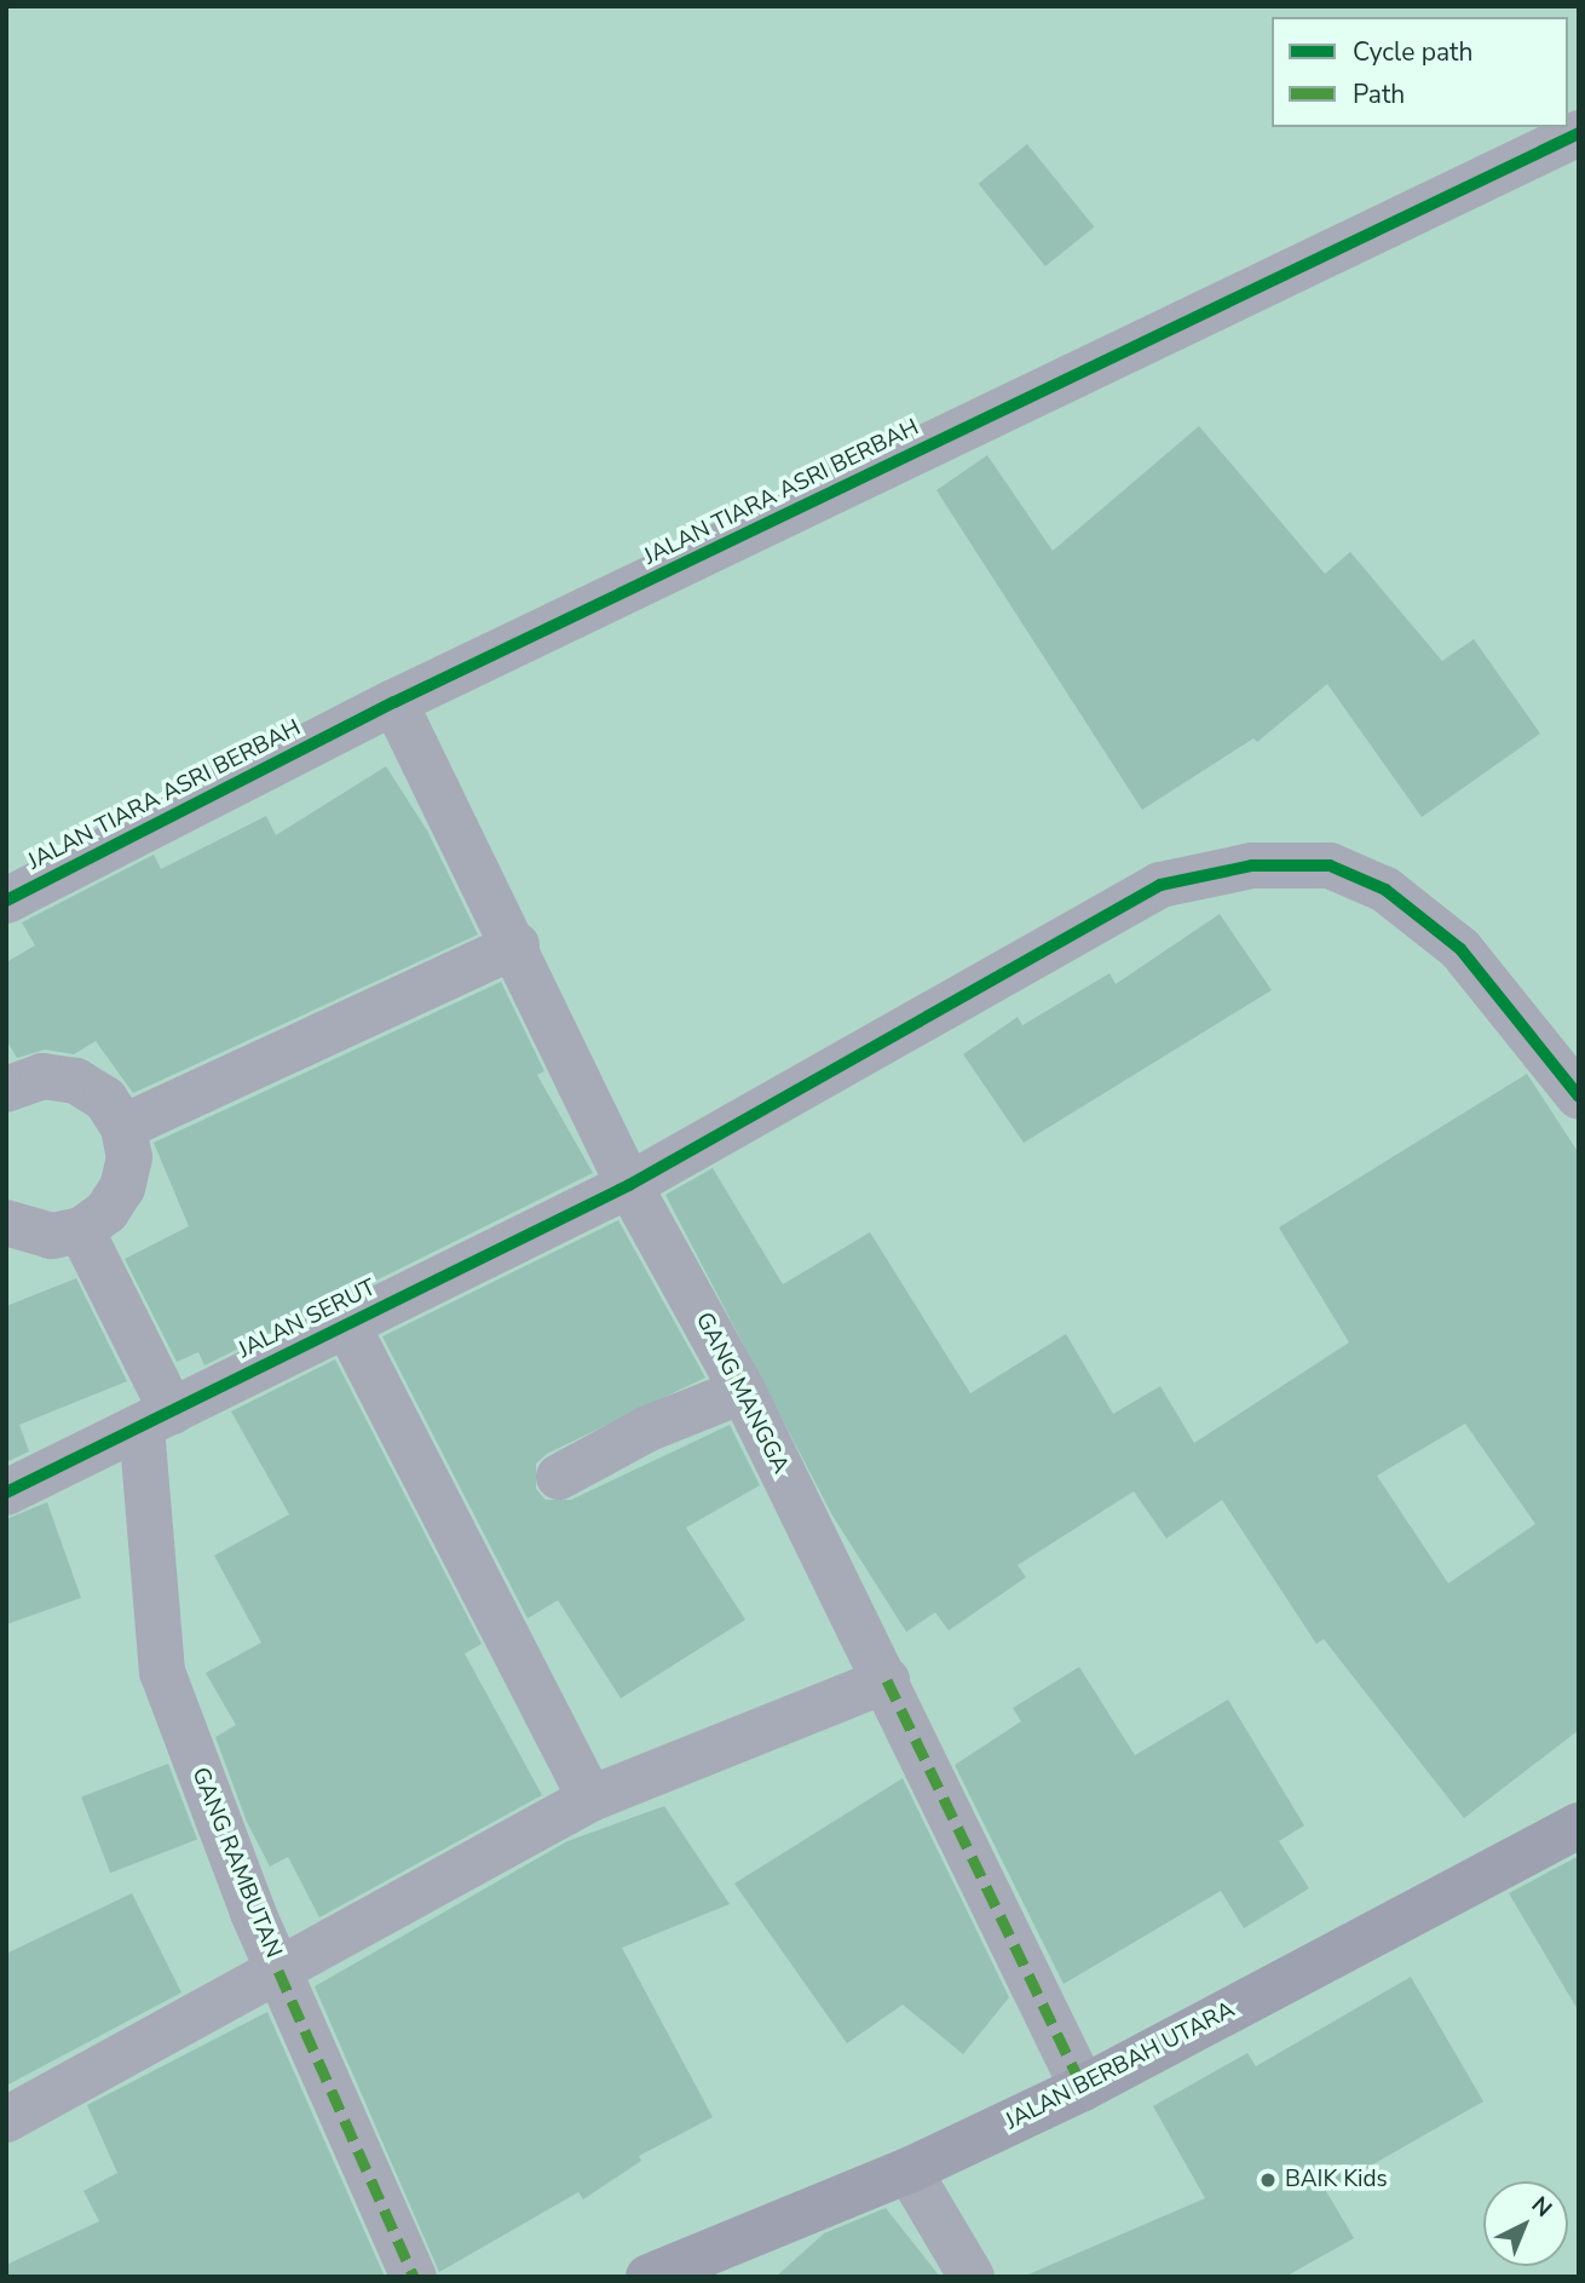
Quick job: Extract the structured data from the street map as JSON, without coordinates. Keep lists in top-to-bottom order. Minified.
{"streets":{"main road":["JALAN BERBAH UTARA"],"street":["JALAN TIARA ASRI BERBAH","JALAN SERUT","GANG MANGGA","GANG RAMBUTAN"]},"crossings":[["JALAN TIARA ASRI BERBAH","GANG MANGGA"],["JALAN SERUT","GANG MANGGA"],["JALAN SERUT","GANG RAMBUTAN"],["GANG MANGGA","JALAN BERBAH UTARA"]],"places":["BAIK Kids"],"legend":["Cycle path","Path"],"north":"top right"}
